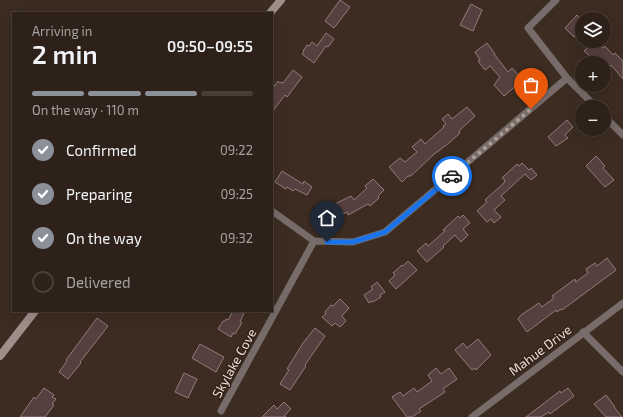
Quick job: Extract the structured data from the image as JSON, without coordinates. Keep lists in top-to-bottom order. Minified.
{"streets":{"street":["Mahue Drive","Skylake Cove"]},"page":{"map_buttons":["+","−"],"heading":["2 min","Arriving in","09:50–09:55"],"bar":"On the way · 110 m","list":[["Confirmed","09:22"],["Preparing","09:25"],["On the way","09:32"],"Delivered"]}}
